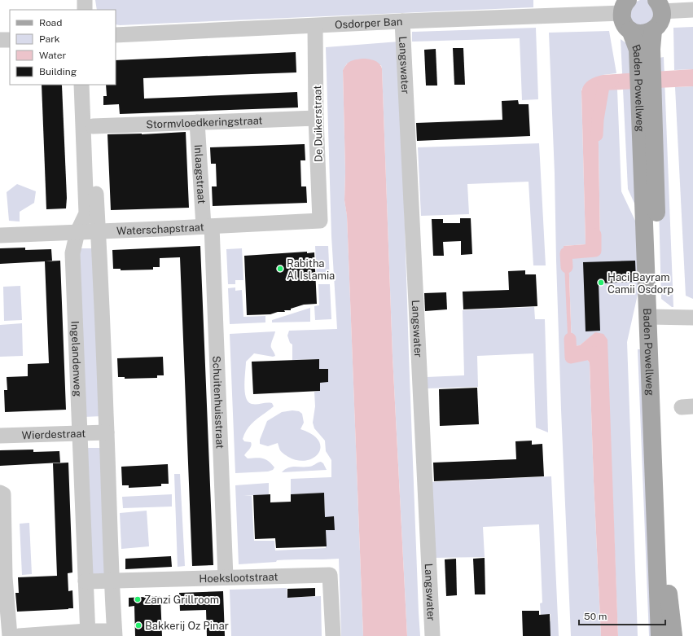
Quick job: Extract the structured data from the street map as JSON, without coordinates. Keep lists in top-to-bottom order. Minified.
{"streets":{"main road":["Baden Powellweg"],"street":["Osdorper Ban","Langswater","Stormvloedkeringstraat","De Duikerstraat","Inlaagstraat","Waterschapstraat","Ingelandenweg","Schuitenhuisstraat","Wierdestraat","Hoekslootstraat"]},"crossings":[["Osdorper Ban","Langswater"],["Osdorper Ban","Baden Powellweg"],["Osdorper Ban","De Duikerstraat"],["Stormvloedkeringstraat","De Duikerstraat"],["Stormvloedkeringstraat","Inlaagstraat"],["De Duikerstraat","Waterschapstraat"],["Inlaagstraat","Waterschapstraat"],["Inlaagstraat","Schuitenhuisstraat"],["Waterschapstraat","Ingelandenweg"],["Waterschapstraat","Schuitenhuisstraat"],["Ingelandenweg","Wierdestraat"],["Ingelandenweg","Hoekslootstraat"],["Schuitenhuisstraat","Hoekslootstraat"]],"places":["Rabitha Al Islamia","Haci Bayram Camii Osdorp","Zanzi Grillroom","Bakkerij Oz Pinar"],"legend":["Road","Park","Water","Building"],"scale_bar":"50 m"}
